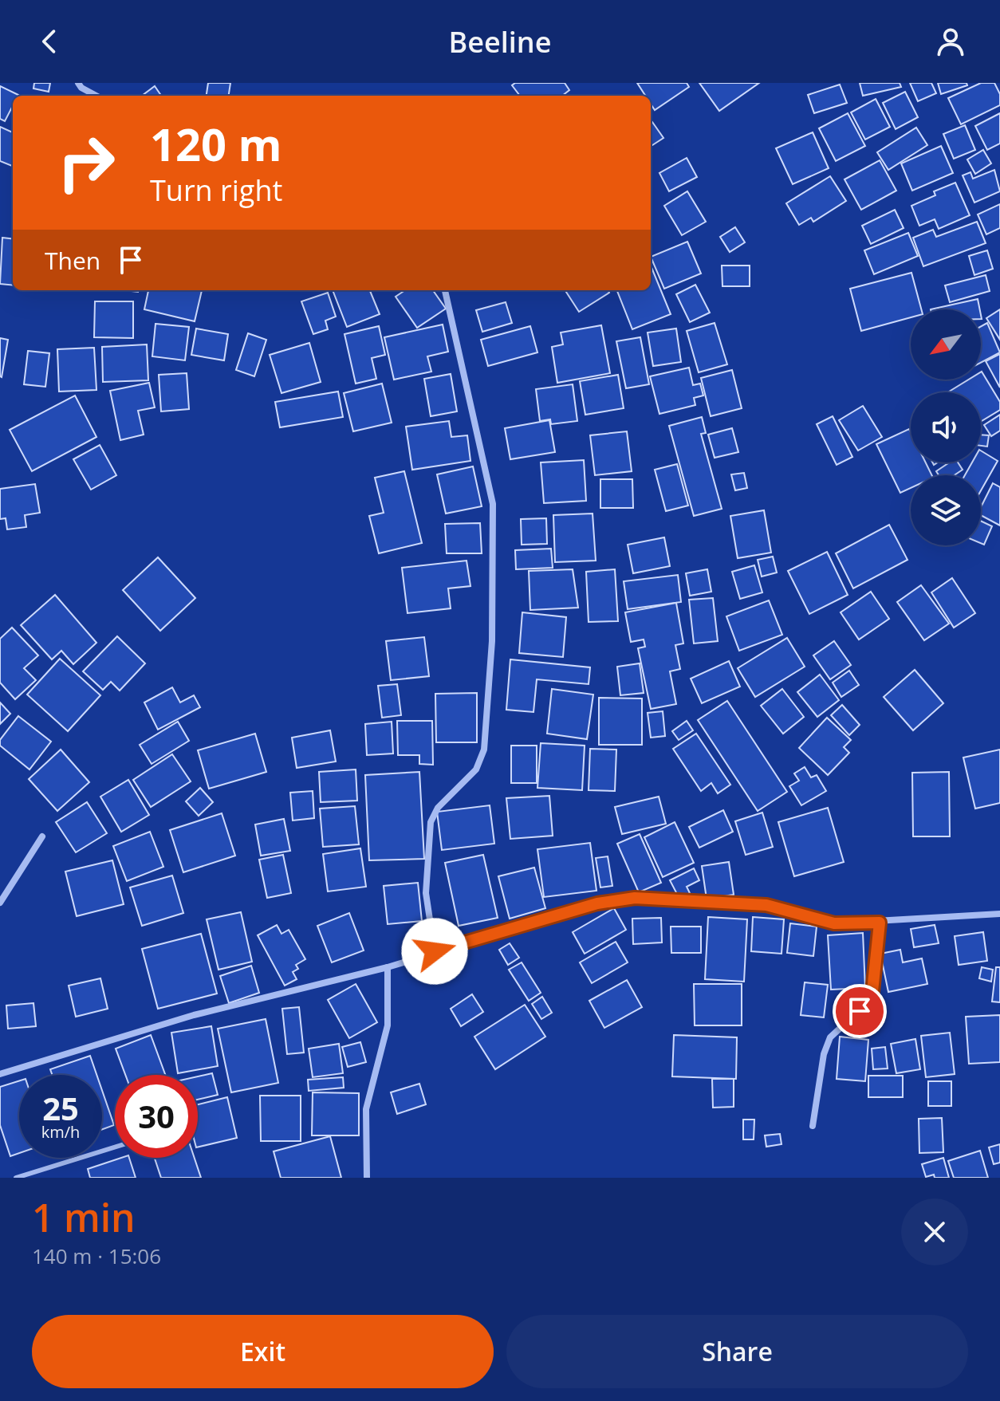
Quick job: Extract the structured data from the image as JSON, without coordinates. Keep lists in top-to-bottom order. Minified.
{"north":"bottom left","page":{"header":"Beeline","turn":["120 m","Turn right"],"then":"Then","speed":"25 km/h","limit":"30","heading":["1 min","140 m · 15:06"],"buttons":["Exit","Share"]}}
